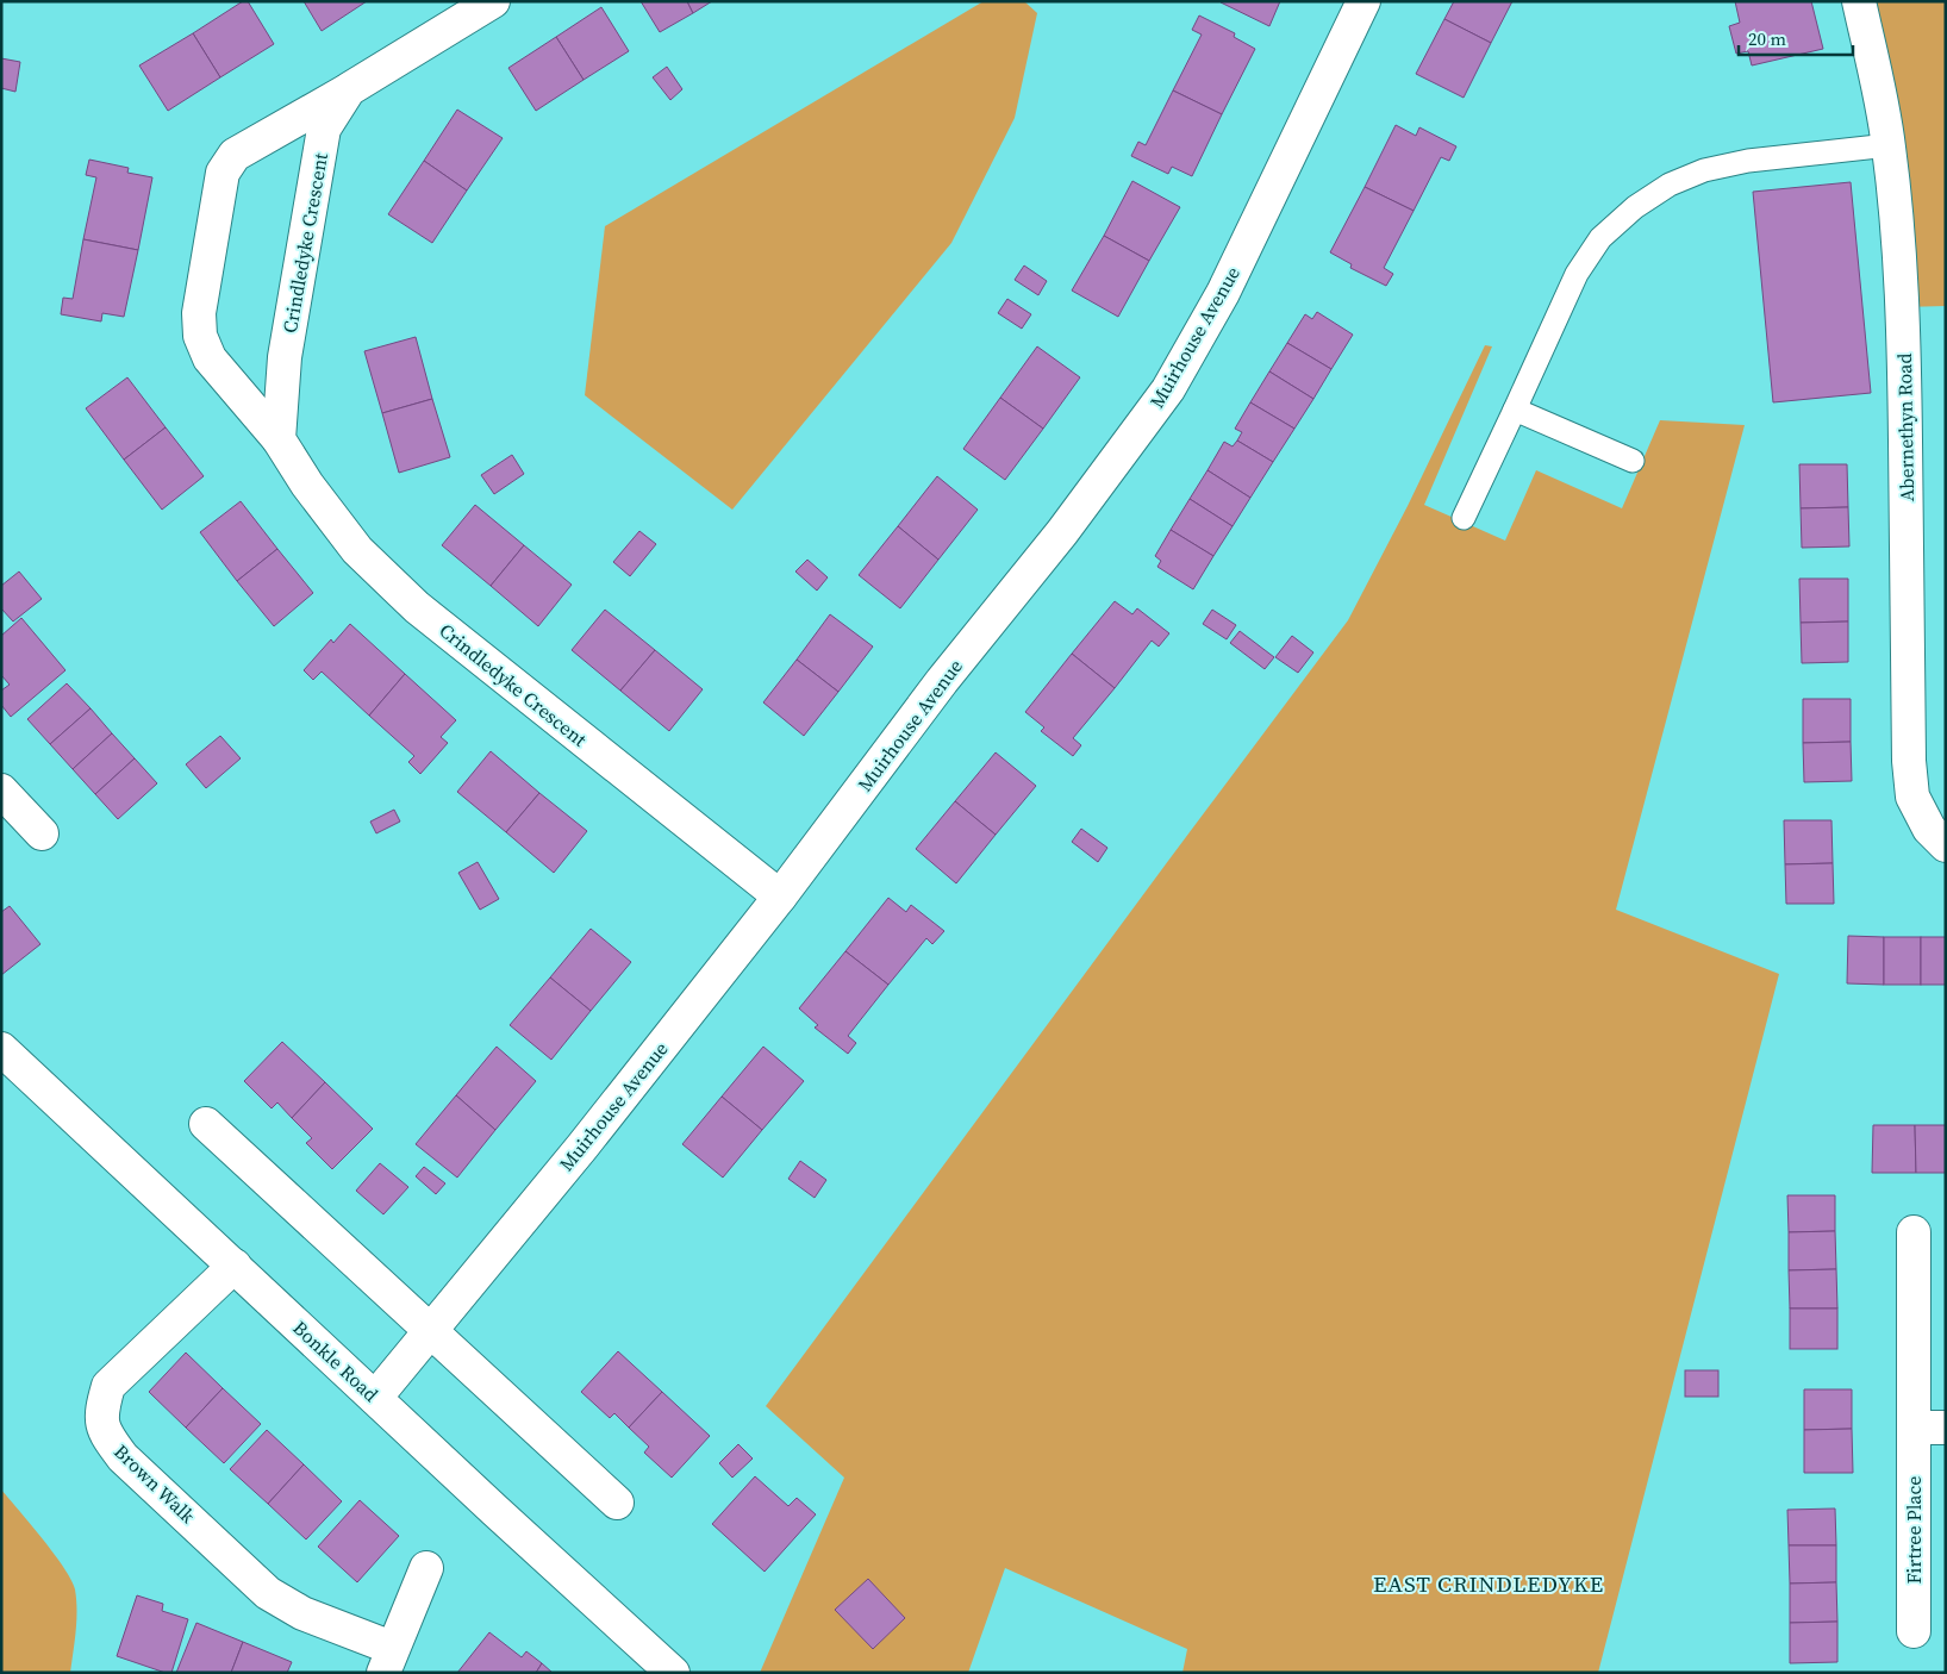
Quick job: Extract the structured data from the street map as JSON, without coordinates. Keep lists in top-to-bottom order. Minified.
{"streets":{"street":["Crindledyke Crescent","Muirhouse Avenue","Abernethyn Road","Bonkle Road","Brown Walk","Firtree Place"]},"crossings":[["Crindledyke Crescent","Muirhouse Avenue"],["Muirhouse Avenue","Bonkle Road"],["Bonkle Road","Brown Walk"]],"districts":["EAST CRINDLEDYKE"],"scale_bar":"20 m"}
